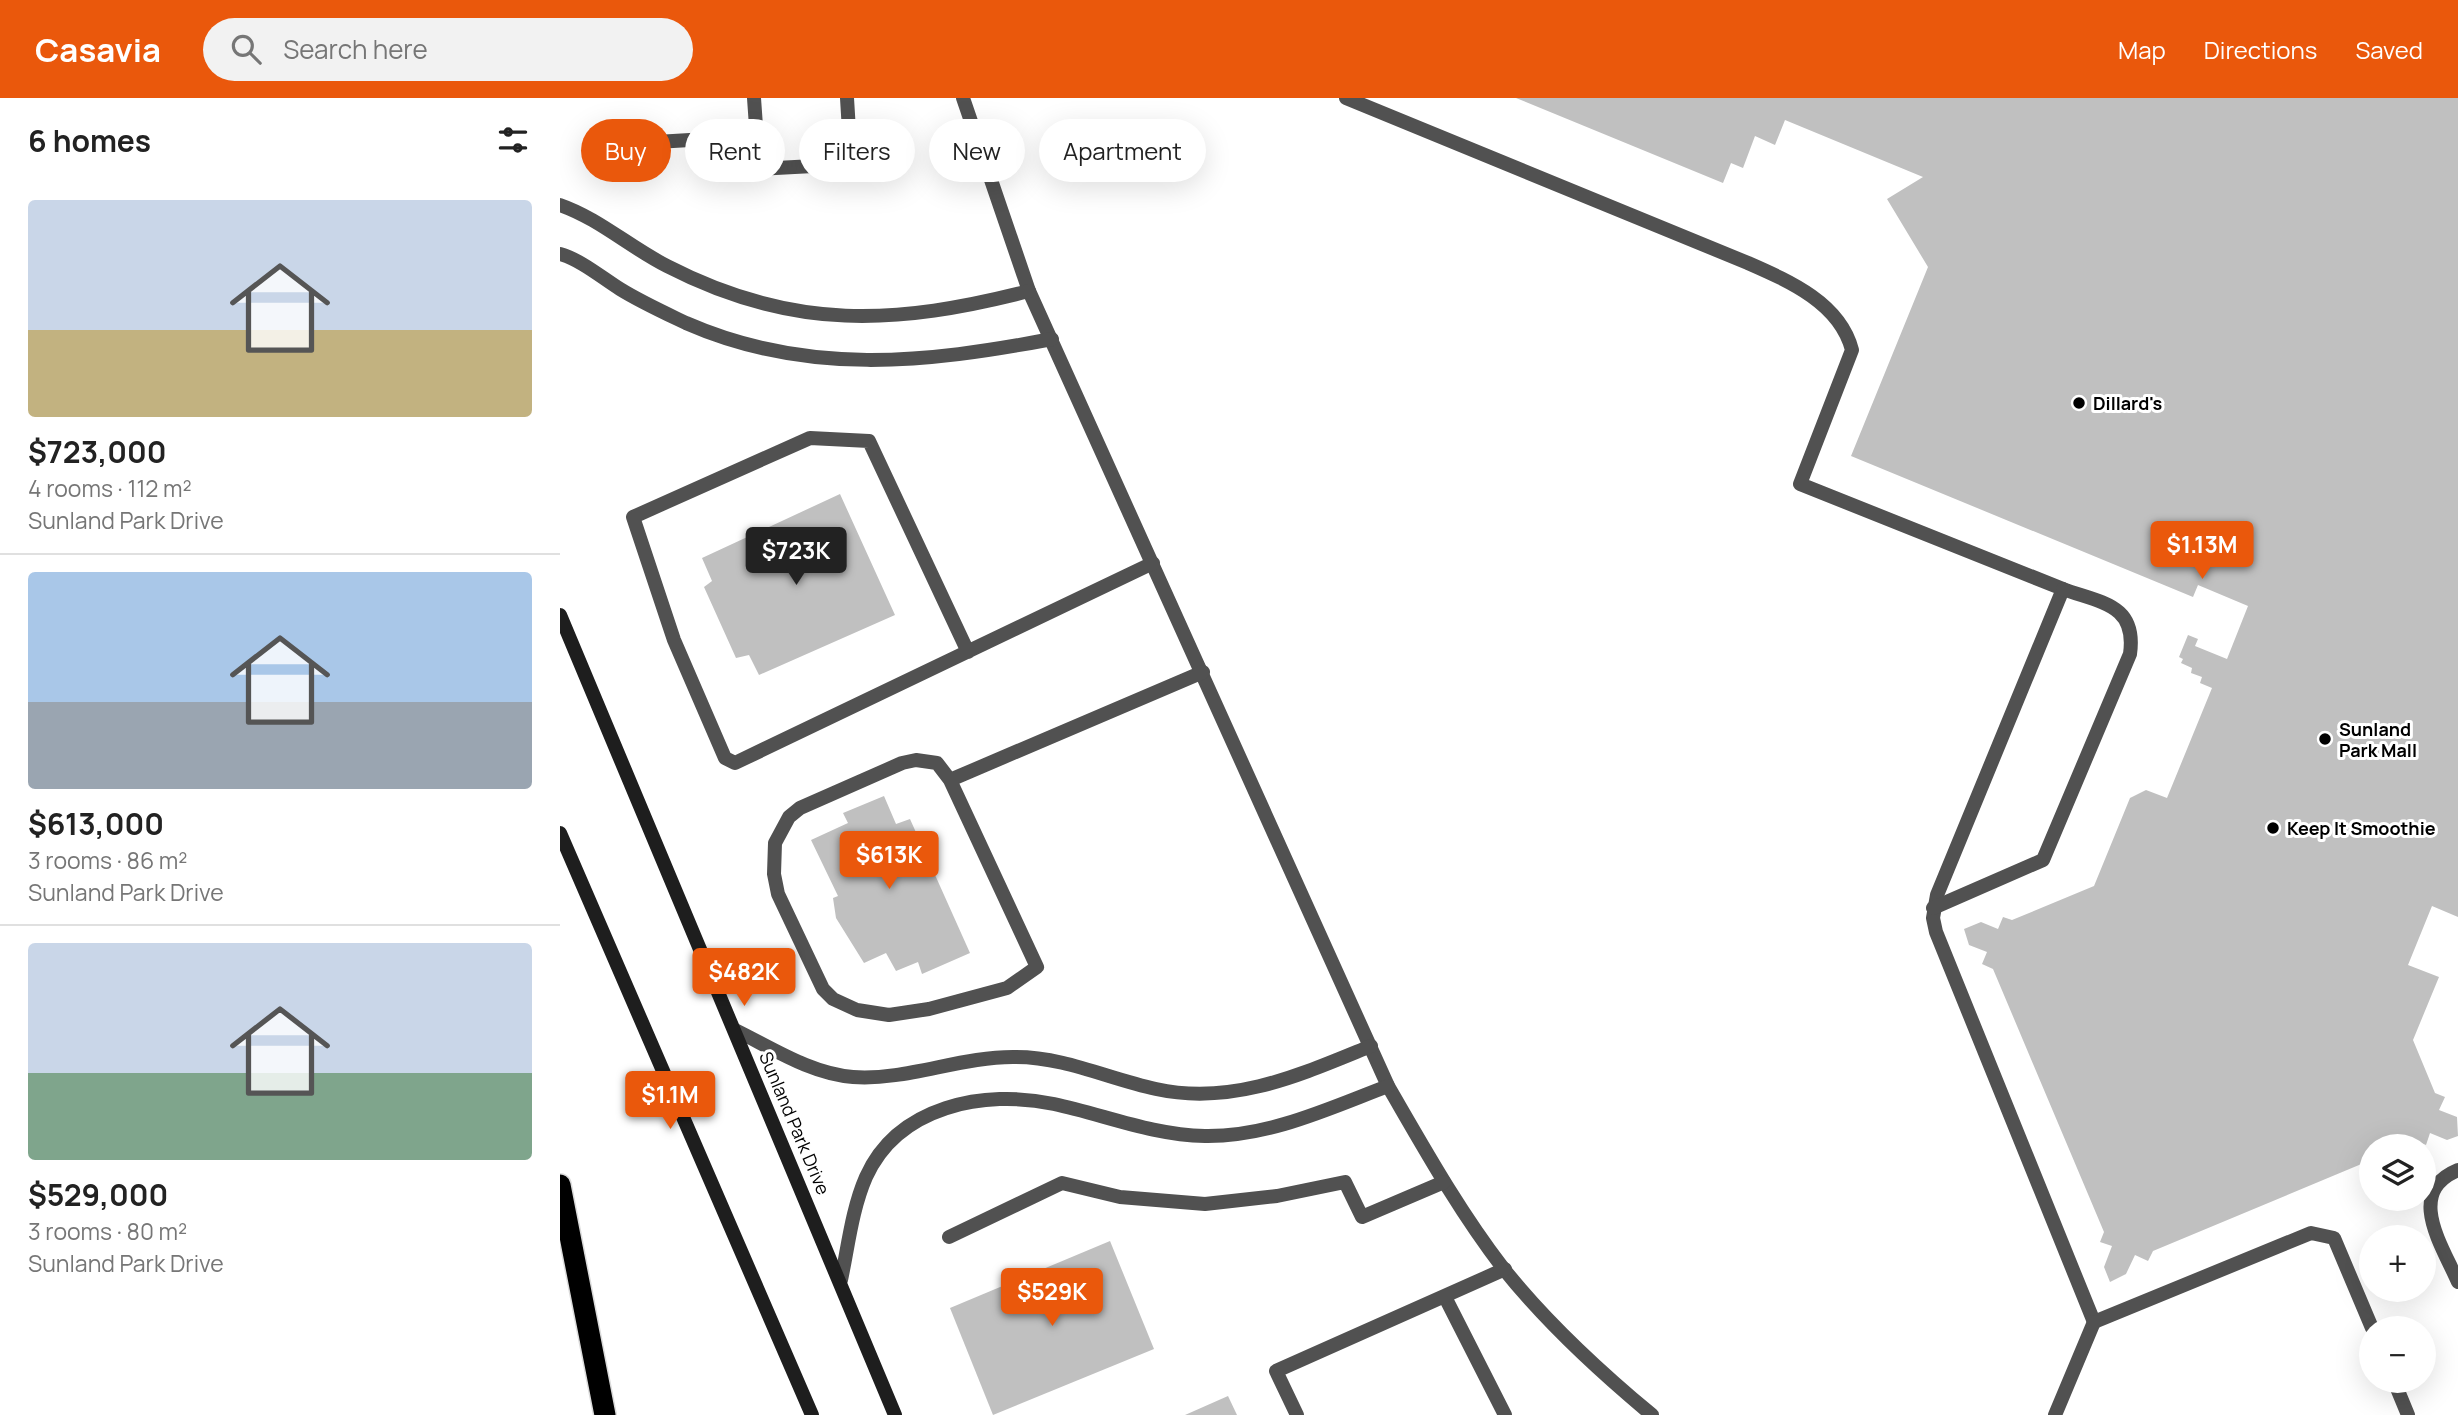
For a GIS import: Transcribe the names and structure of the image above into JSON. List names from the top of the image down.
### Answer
{
  "streets": {
    "main road": ["Sunland Park Drive"]
  },
  "places": ["Dillard's", "Sunland Park Mall", "Keep It Smoothie"],
  "page": {
    "header": "Casavia",
    "search": "Search here",
    "nav": ["Map", "Directions", "Saved"],
    "heading": "6 homes",
    "chip": [
      "Buy",
      "Rent",
      "Filters",
      "New",
      "Apartment"
    ],
    "list": [
      {
        "name": "$723,000",
        "note": "4 rooms · 112 m² · Sunland Park Drive"
      },
      {
        "name": "$613,000",
        "note": "3 rooms · 86 m² · Sunland Park Drive"
      },
      {
        "name": "$529,000",
        "note": "3 rooms · 80 m² · Sunland Park Drive"
      }
    ],
    "price": [
      "$1.13M",
      "$723K",
      "$613K",
      "$482K",
      "$1.1M",
      "$529K"
    ],
    "map_buttons": ["+", "−"]
  }
}
